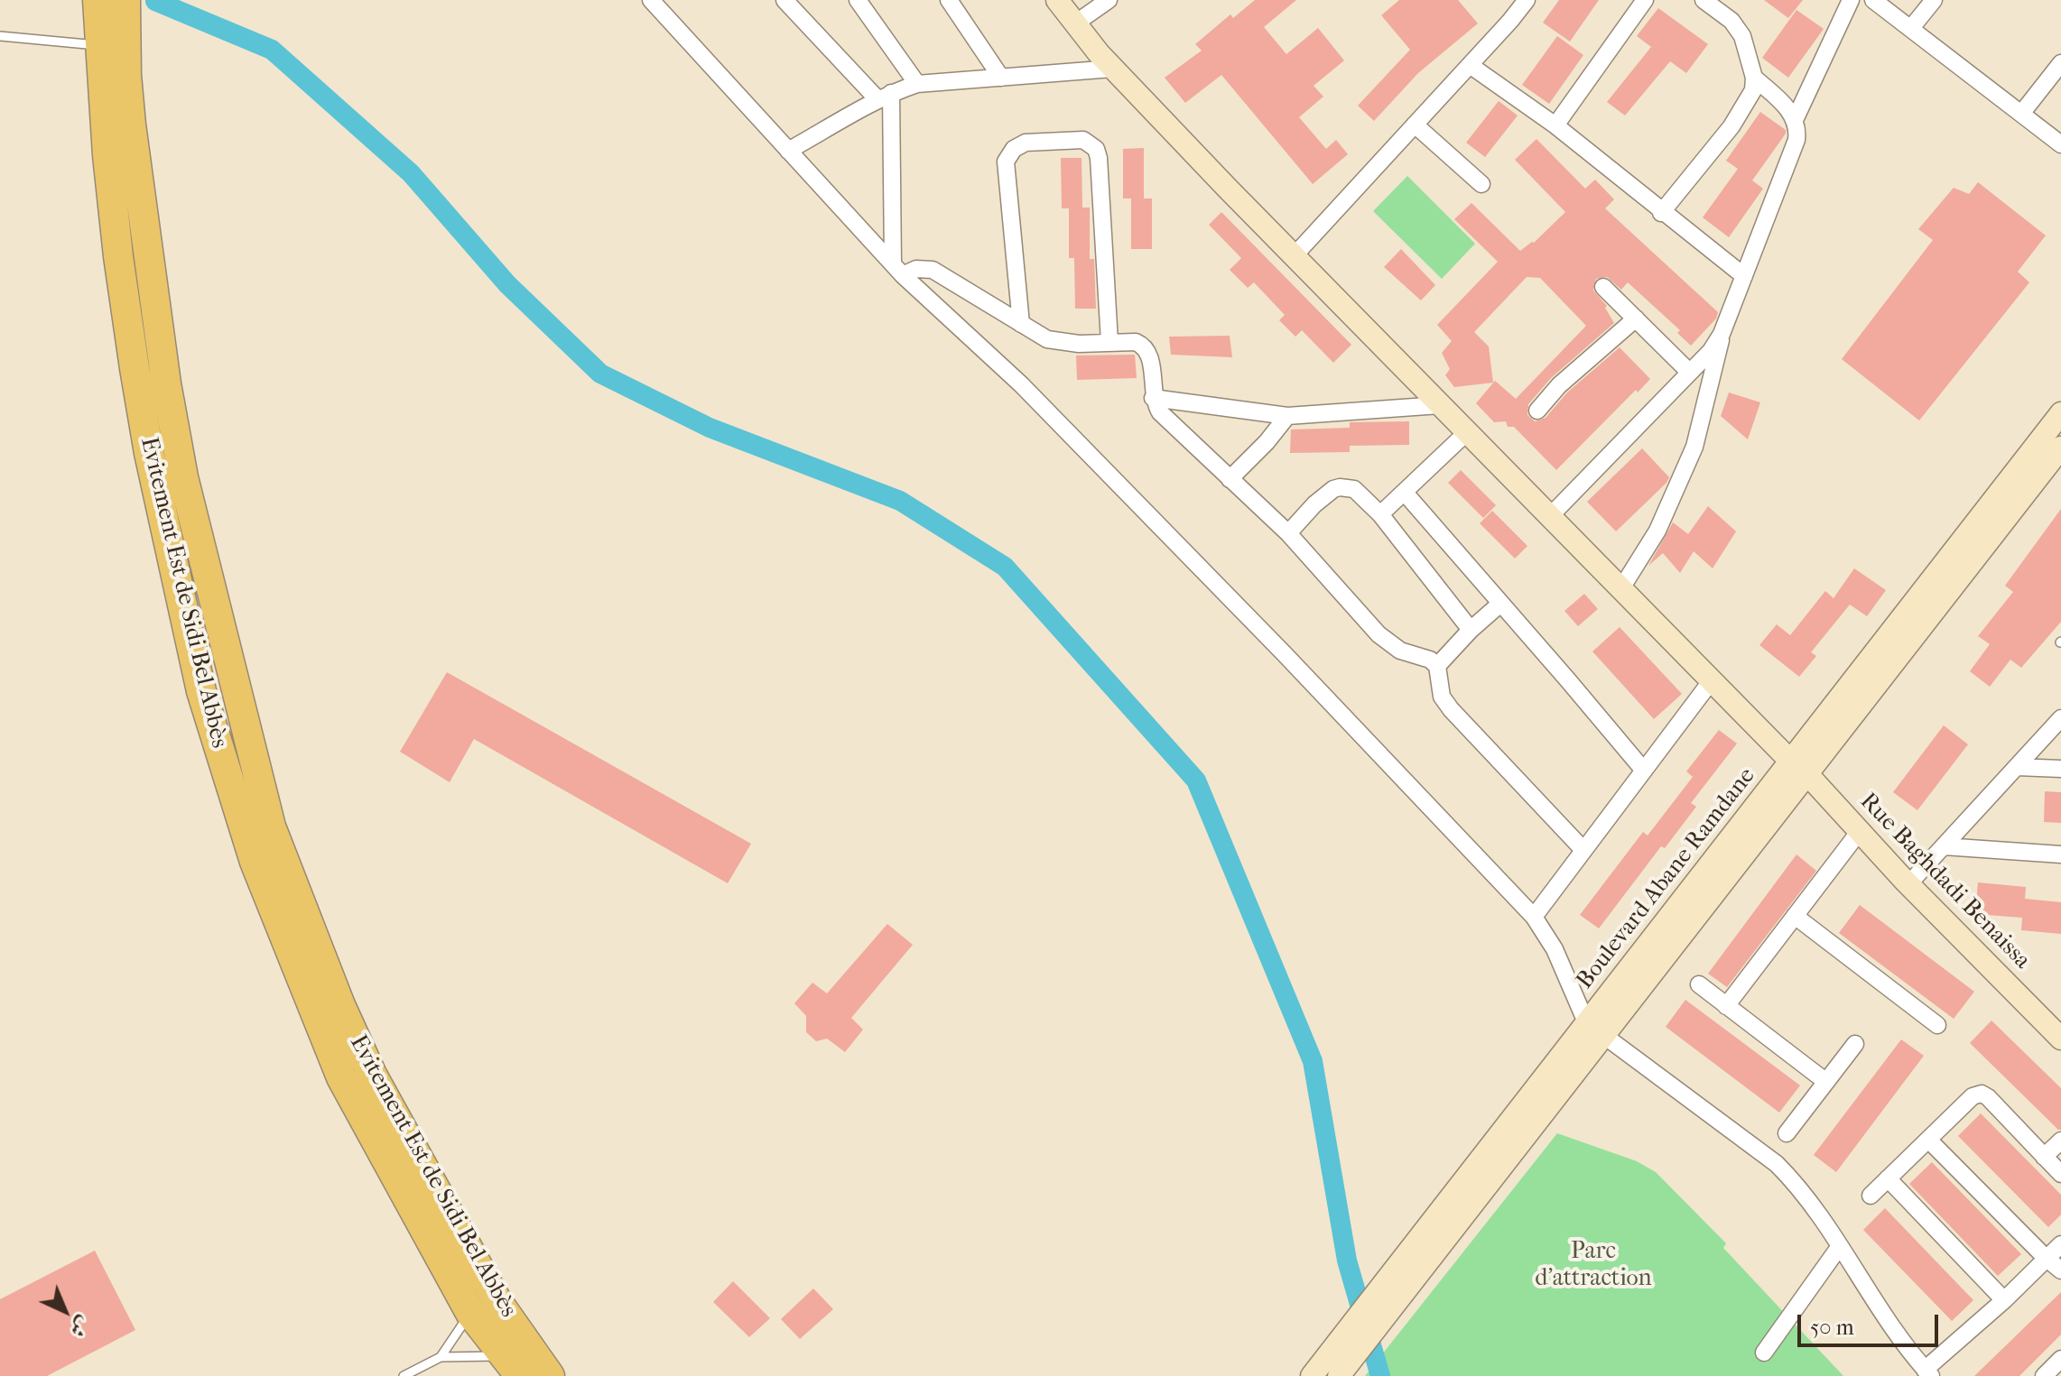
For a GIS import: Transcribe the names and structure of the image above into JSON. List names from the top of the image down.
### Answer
{
  "streets": {
    "highway": ["Evitement Est de Sidi Bel Abbès"],
    "main road": ["Boulevard Abane Ramdane", "Rue Baghdadi Benaissa"]
  },
  "crossings": [
    ["Boulevard Abane Ramdane", "Rue Baghdadi Benaissa"]
  ],
  "parks": ["Parc d'attraction"],
  "scale_bar": "50 m",
  "north": "bottom right"
}
